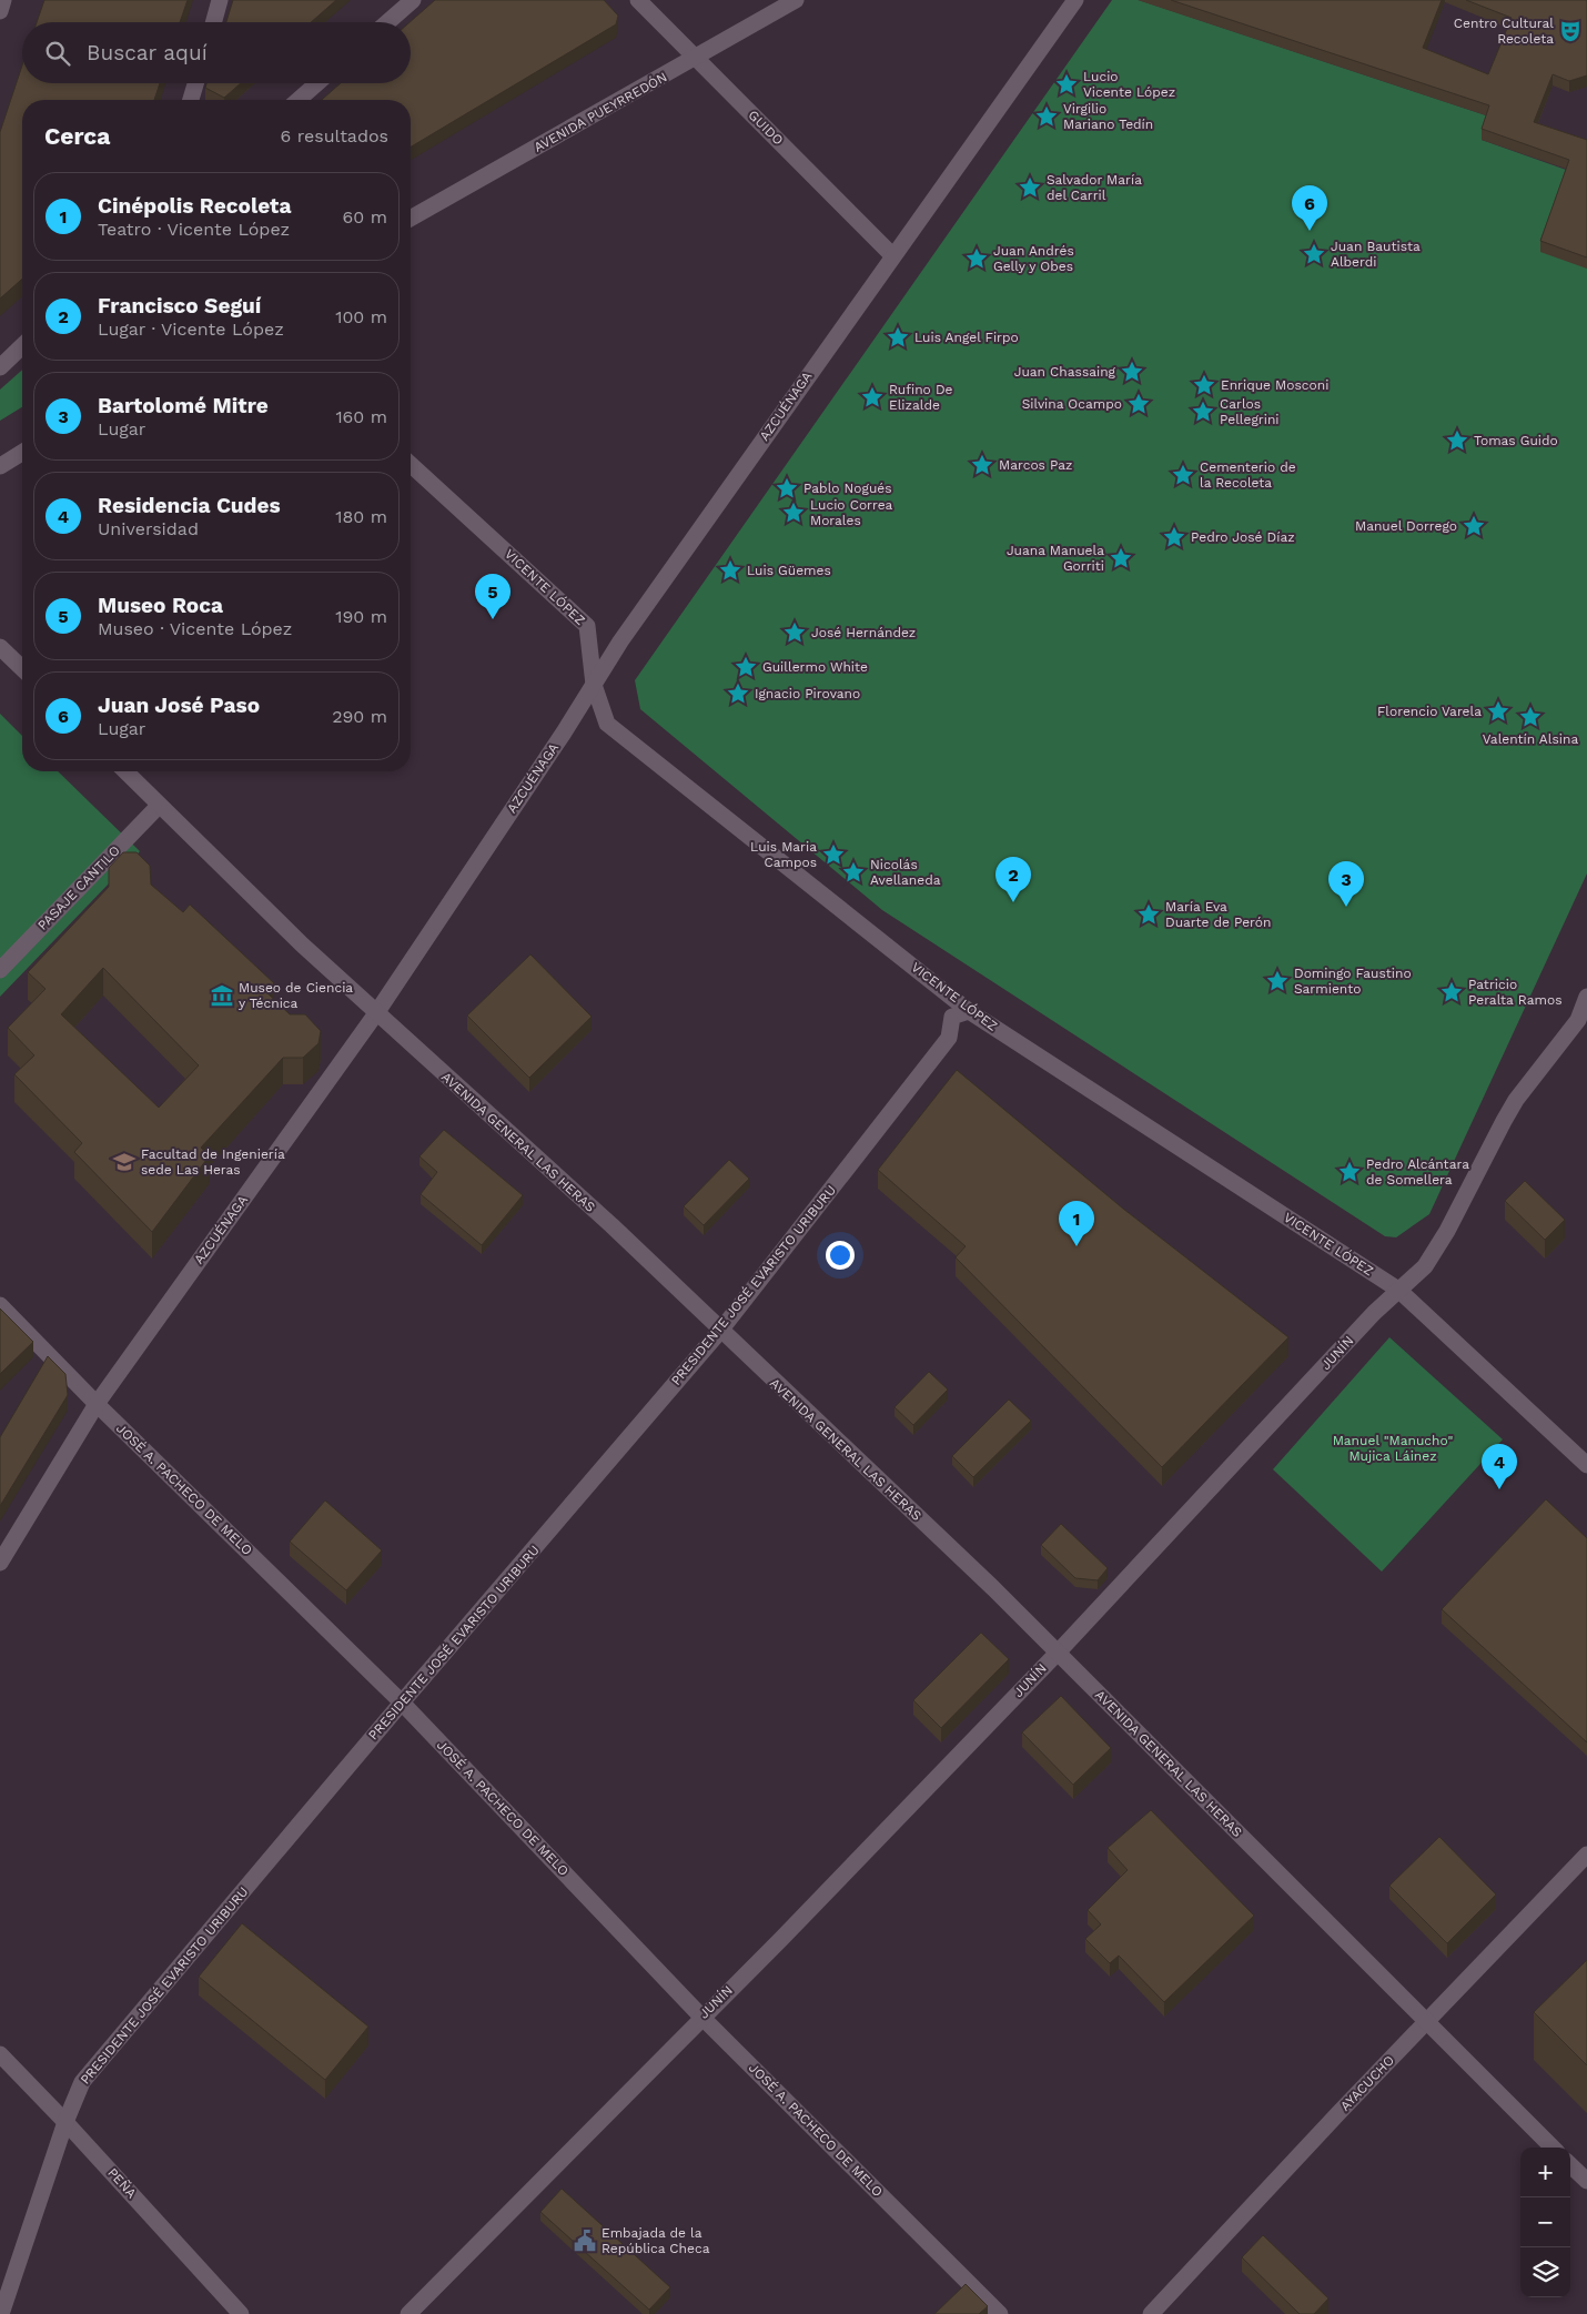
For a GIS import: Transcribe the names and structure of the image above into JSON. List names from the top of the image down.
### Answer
{
  "streets": {
    "street": [
      "AVENIDA PUEYRREDÓN",
      "GUIDO",
      "AZCUÉNAGA",
      "VICENTE LÓPEZ",
      "PASAJE CANTILO",
      "AVENIDA GENERAL LAS HERAS",
      "PRESIDENTE JOSÉ EVARISTO URIBURU",
      "JUNÍN",
      "JOSÉ A. PACHECO DE MELO",
      "AYACUCHO",
      "PEÑA"
    ]
  },
  "crossings": [
    ["AVENIDA PUEYRREDÓN", "GUIDO"],
    ["GUIDO", "AZCUÉNAGA"],
    ["AZCUÉNAGA", "VICENTE LÓPEZ"],
    ["AZCUÉNAGA", "AVENIDA GENERAL LAS HERAS"],
    ["AZCUÉNAGA", "JOSÉ A. PACHECO DE MELO"],
    ["VICENTE LÓPEZ", "PRESIDENTE JOSÉ EVARISTO URIBURU"],
    ["VICENTE LÓPEZ", "JUNÍN"],
    ["PASAJE CANTILO", "AVENIDA GENERAL LAS HERAS"],
    ["AVENIDA GENERAL LAS HERAS", "PRESIDENTE JOSÉ EVARISTO URIBURU"],
    ["AVENIDA GENERAL LAS HERAS", "JUNÍN"],
    ["AVENIDA GENERAL LAS HERAS", "AYACUCHO"],
    ["PRESIDENTE JOSÉ EVARISTO URIBURU", "JOSÉ A. PACHECO DE MELO"],
    ["PRESIDENTE JOSÉ EVARISTO URIBURU", "PEÑA"],
    ["JUNÍN", "JOSÉ A. PACHECO DE MELO"]
  ],
  "parks": ["Manuel \"Manucho\" Mujica Láinez"],
  "places": {
    "theatre": ["Centro Cultural Recoleta"],
    "place": [
      "Lucio Vicente López",
      "Virgilio Mariano Tedín",
      "Salvador María del Carril",
      "Juan Bautista Alberdi",
      "Juan Andrés Gelly y Obes",
      "Luis Angel Firpo",
      "Juan Chassaing",
      "Enrique Mosconi",
      "Rufino De Elizalde",
      "Silvina Ocampo",
      "Carlos Pellegrini",
      "Tomas Guido",
      "Marcos Paz",
      "Cementerio de la Recoleta",
      "Pablo Nogués",
      "Lucio Correa Morales",
      "Manuel Dorrego",
      "Pedro José Díaz",
      "Juana Manuela Gorriti",
      "Luis Güemes",
      "José Hernández",
      "Guillermo White",
      "Ignacio Pirovano",
      "Florencio Varela",
      "Valentín Alsina",
      "Luis Maria Campos",
      "Nicolás Avellaneda",
      "María Eva Duarte de Perón",
      "Domingo Faustino Sarmiento",
      "Patricio Peralta Ramos",
      "Pedro Alcántara de Somellera"
    ],
    "museum": ["Museo de Ciencia y Técnica"],
    "school or university": ["Facultad de Ingeniería sede Las Heras"],
    "public building": ["Embajada de la República Checa"]
  },
  "page": {
    "search": "Buscar aquí",
    "heading": ["Cerca", "6 resultados"],
    "list": [
      {
        "mark": "1",
        "name": "Cinépolis Recoleta",
        "note": "Teatro · Vicente López",
        "value": "60 m"
      },
      {
        "mark": "2",
        "name": "Francisco Seguí",
        "note": "Lugar · Vicente López",
        "value": "100 m"
      },
      {
        "mark": "3",
        "name": "Bartolomé Mitre",
        "note": "Lugar",
        "value": "160 m"
      },
      {
        "mark": "4",
        "name": "Residencia Cudes",
        "note": "Universidad",
        "value": "180 m"
      },
      {
        "mark": "5",
        "name": "Museo Roca",
        "note": "Museo · Vicente López",
        "value": "190 m"
      },
      {
        "mark": "6",
        "name": "Juan José Paso",
        "note": "Lugar",
        "value": "290 m"
      }
    ],
    "pins": [
      "6",
      "5",
      "2",
      "3",
      "1",
      "4"
    ],
    "map_buttons": ["+", "−"]
  }
}
